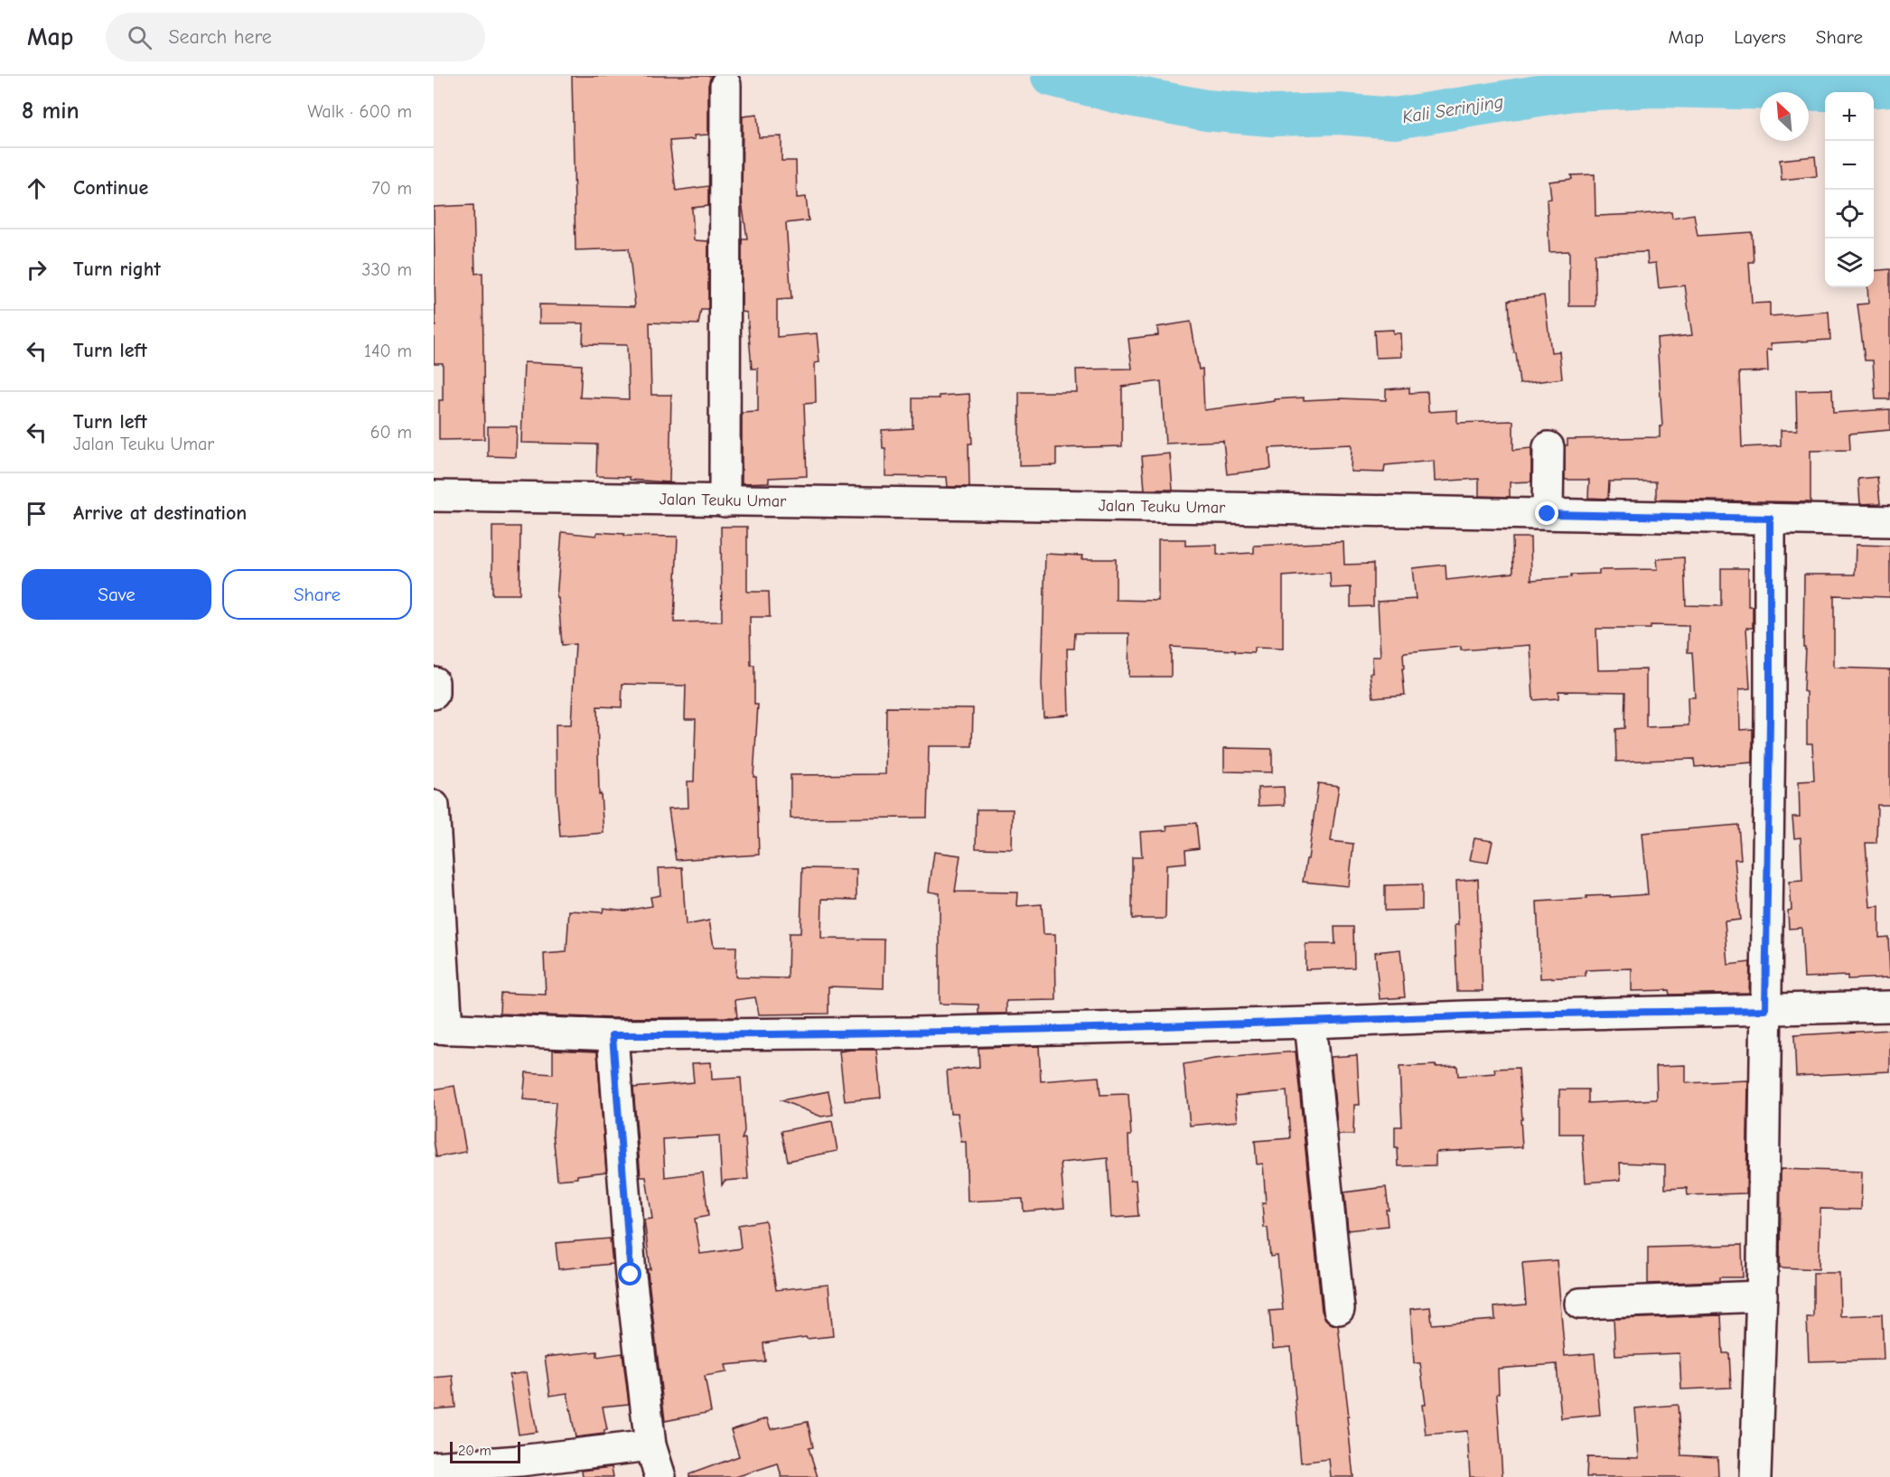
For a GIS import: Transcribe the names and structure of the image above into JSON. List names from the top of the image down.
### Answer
{
  "streets": {
    "street": ["Jalan Teuku Umar"]
  },
  "water": ["Kali Serinjing"],
  "scale_bar": "20 m",
  "north": "top left",
  "page": {
    "header": "Map",
    "search": "Search here",
    "nav": ["Map", "Layers", "Share"],
    "heading": ["8 min", "Walk · 600 m"],
    "map_buttons": ["+", "−"],
    "list": [
      ["Continue", "70 m"],
      ["Turn right", "330 m"],
      ["Turn left", "140 m"],
      ["Turn left", "Jalan Teuku Umar", "60 m"],
      "Arrive at destination"
    ],
    "buttons": ["Save", "Share"],
    "scale": "20 m"
  }
}
